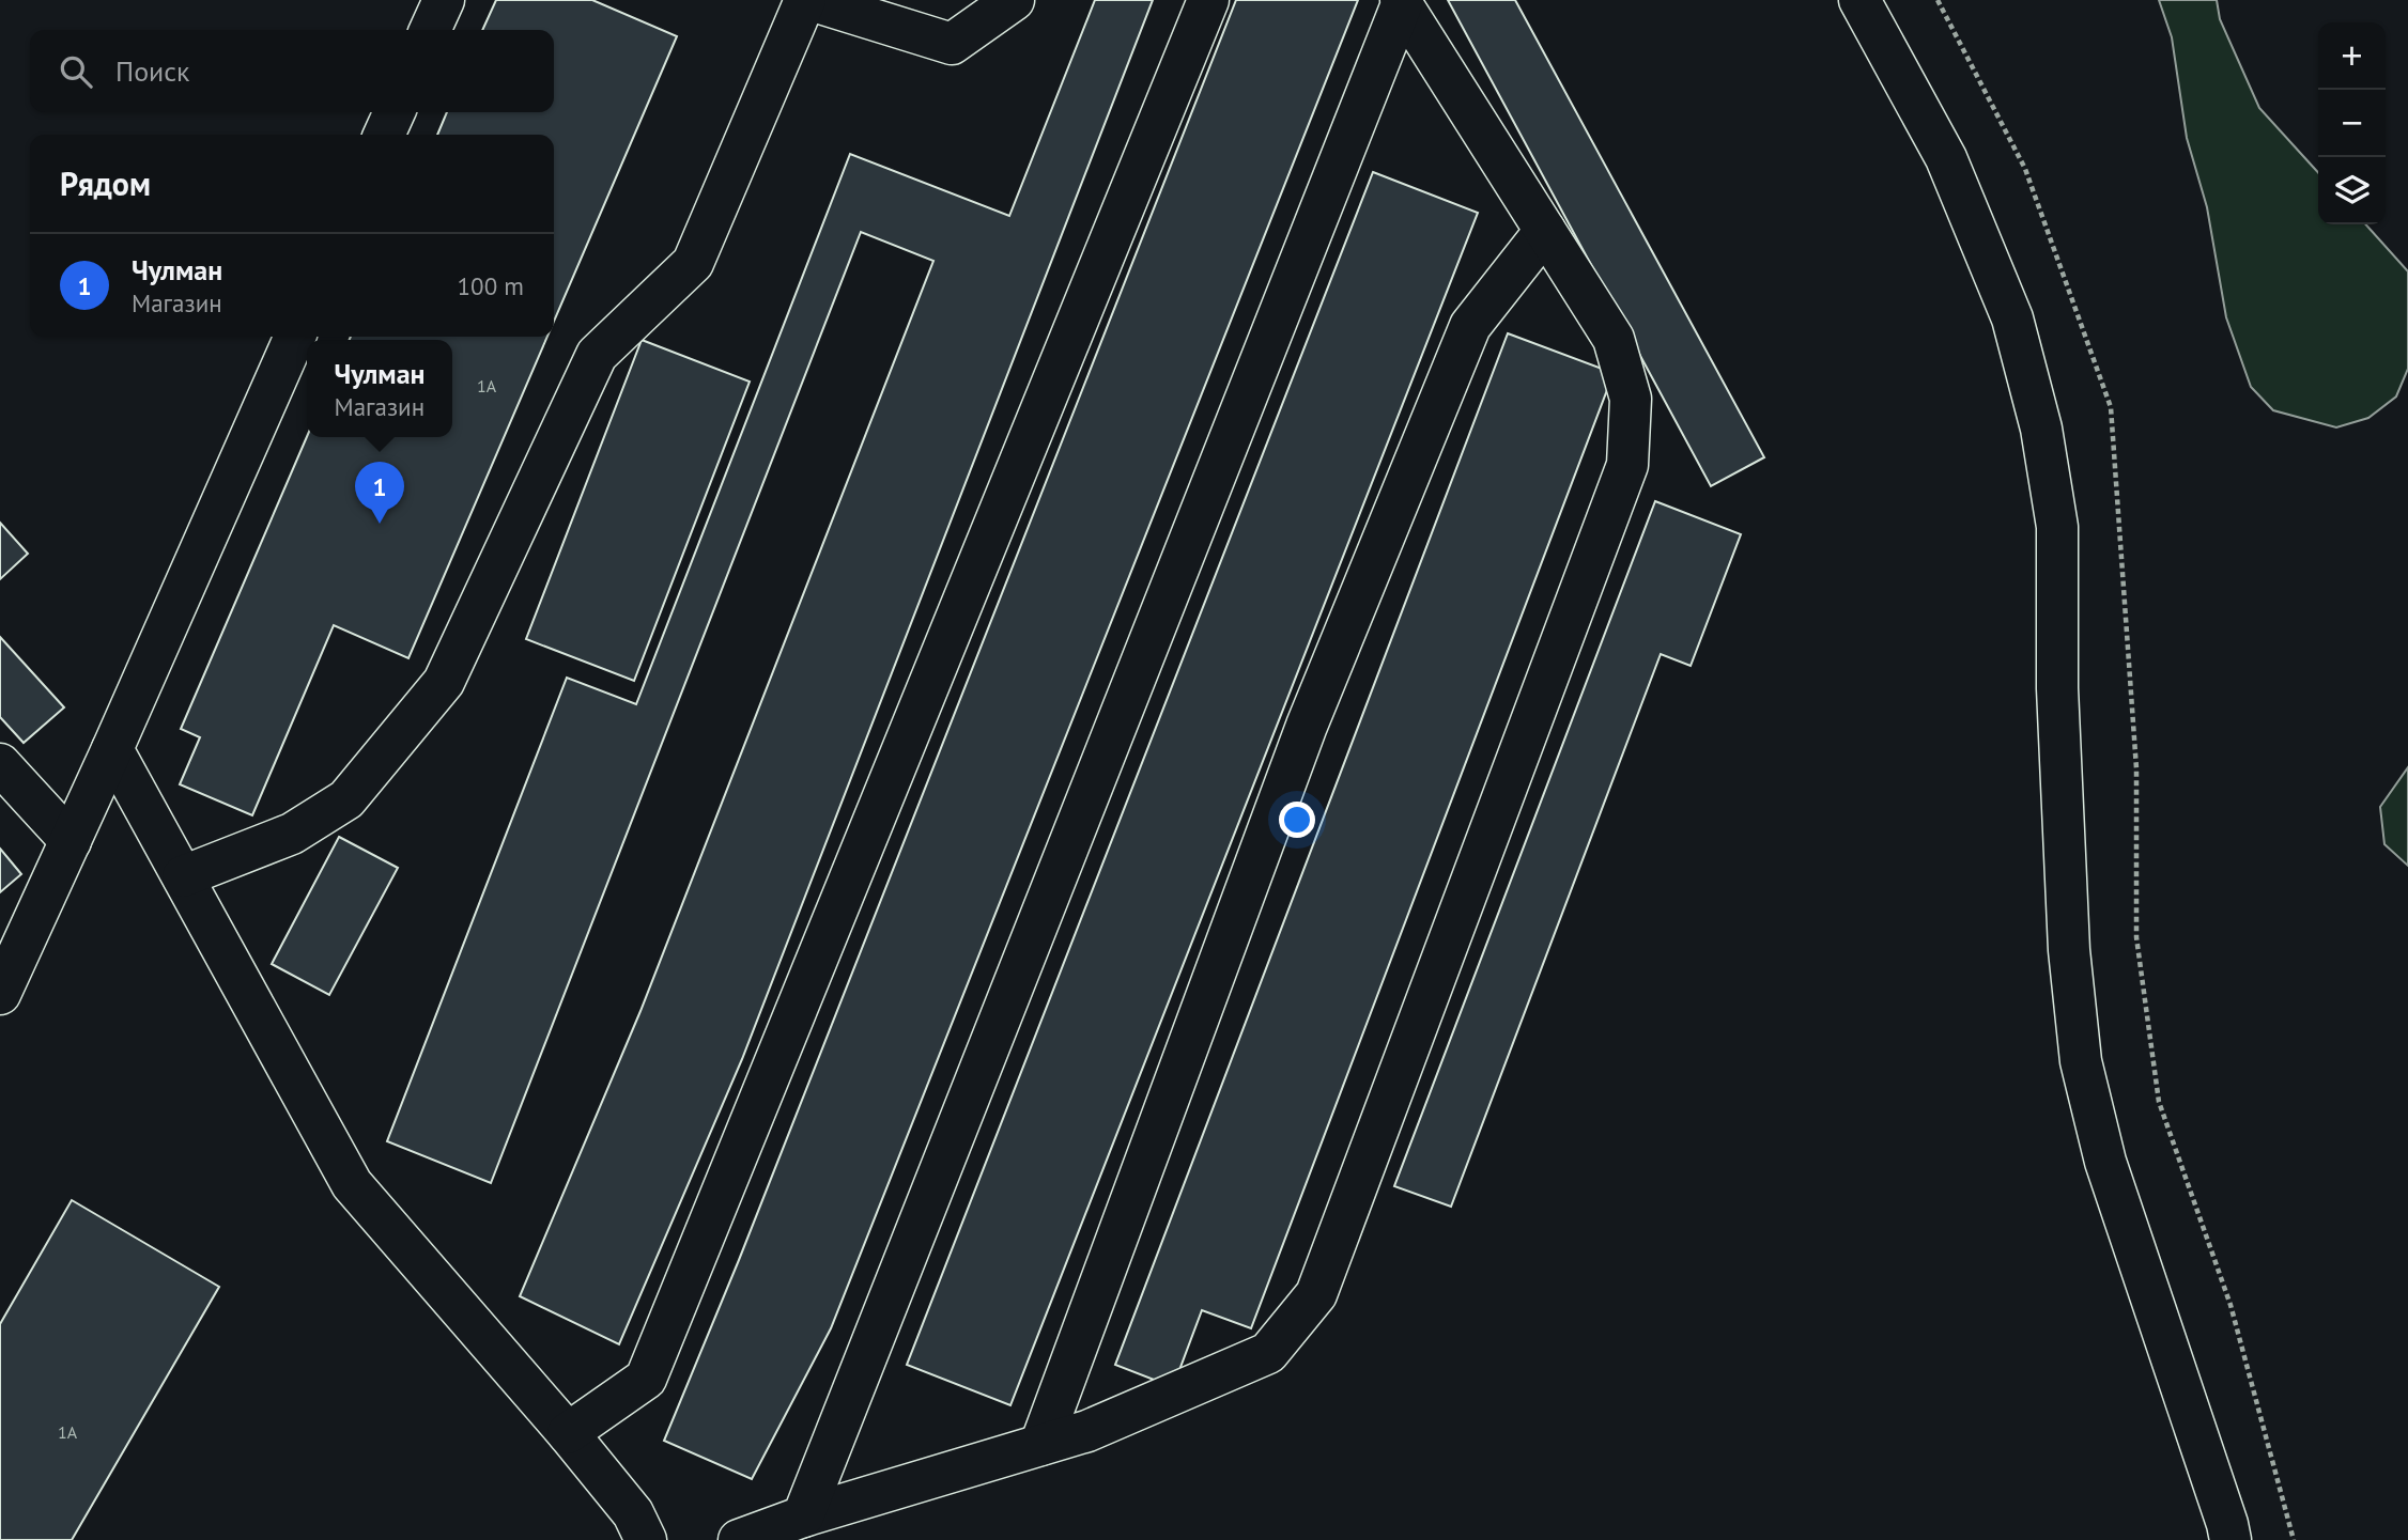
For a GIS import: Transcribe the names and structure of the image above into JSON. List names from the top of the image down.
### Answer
{
  "house_numbers": ["1А", "1А"],
  "page": {
    "map_buttons": ["+", "−"],
    "search": "Поиск",
    "heading": "Рядом",
    "list": [
      {
        "mark": "1",
        "name": "Чулман",
        "note": "Магазин",
        "value": "100 m"
      }
    ],
    "popup": ["Чулман", "Магазин"],
    "pins": "1"
  }
}
